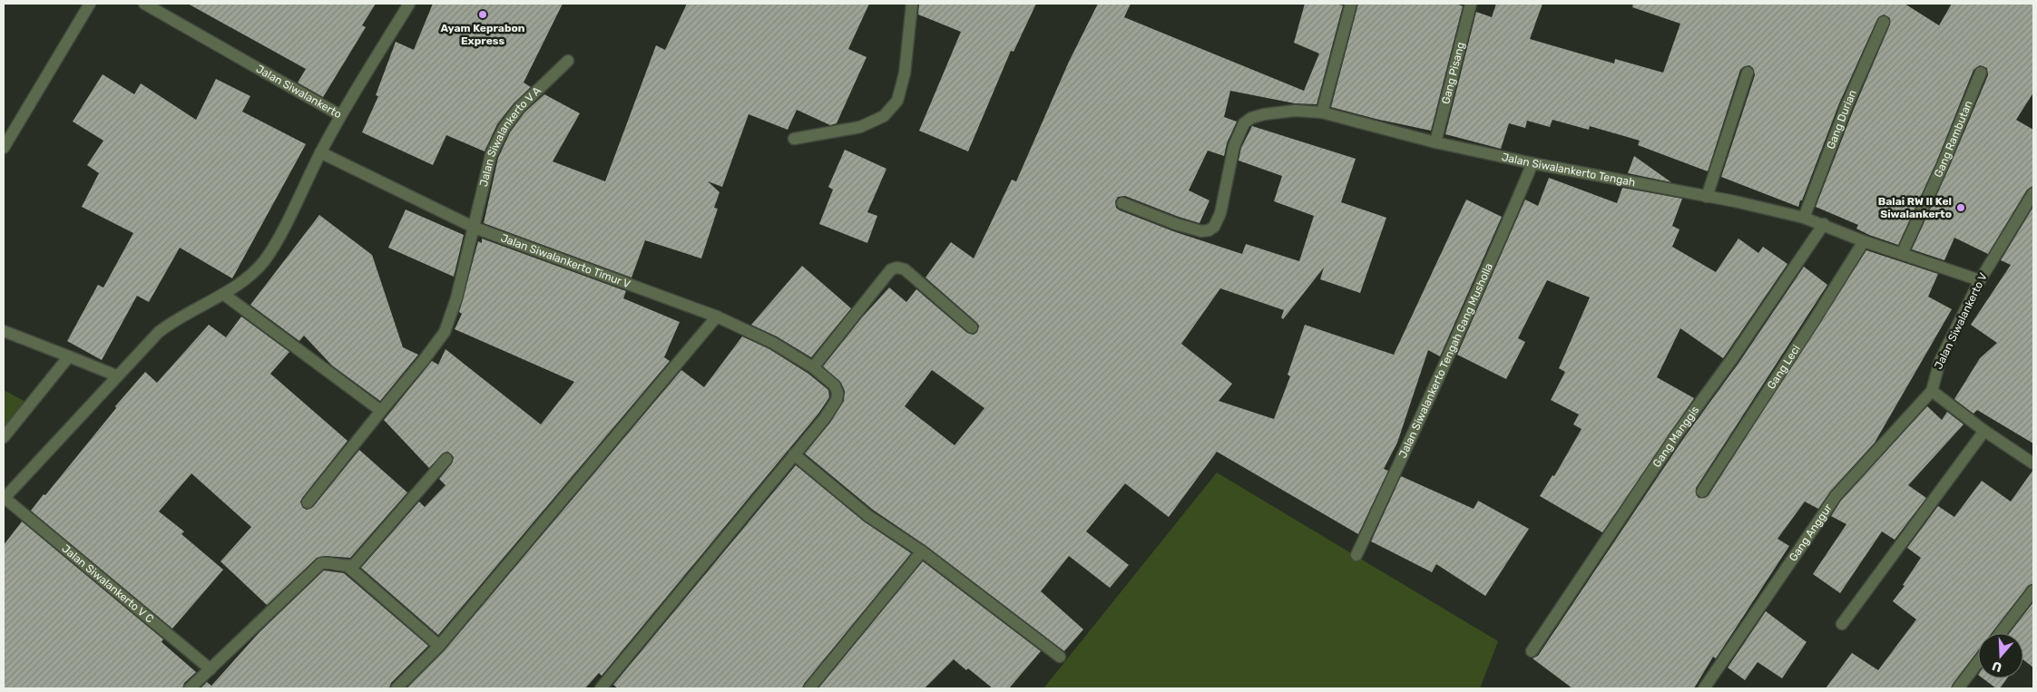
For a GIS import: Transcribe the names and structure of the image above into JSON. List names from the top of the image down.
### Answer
{
  "streets": {
    "street": [
      "Gang Pisang",
      "Jalan Siwalankerto",
      "Gang Durian",
      "Jalan Siwalankerto V A",
      "Gang Rambutan",
      "Jalan Siwalankerto Tengah",
      "Jalan Siwalankerto Timur V",
      "Jalan Siwalankerto V",
      "Jalan Siwalankerto Tengah Gang Musholla",
      "Gang Leci",
      "Gang Manggis",
      "Gang Anggur",
      "Jalan Siwalankerto V C"
    ]
  },
  "crossings": [
    ["Gang Pisang", "Jalan Siwalankerto Tengah"],
    ["Gang Durian", "Jalan Siwalankerto Tengah"],
    ["Jalan Siwalankerto V A", "Jalan Siwalankerto Timur V"],
    ["Gang Rambutan", "Jalan Siwalankerto Tengah"],
    ["Jalan Siwalankerto Tengah", "Jalan Siwalankerto V"],
    ["Jalan Siwalankerto Tengah", "Jalan Siwalankerto Tengah Gang Musholla"],
    ["Jalan Siwalankerto Tengah", "Gang Leci"],
    ["Jalan Siwalankerto Tengah", "Gang Manggis"],
    ["Jalan Siwalankerto V", "Gang Anggur"]
  ],
  "places": ["Ayam Keprabon Express", "Balai RW II Kel Siwalankerto"],
  "north": "bottom"
}
